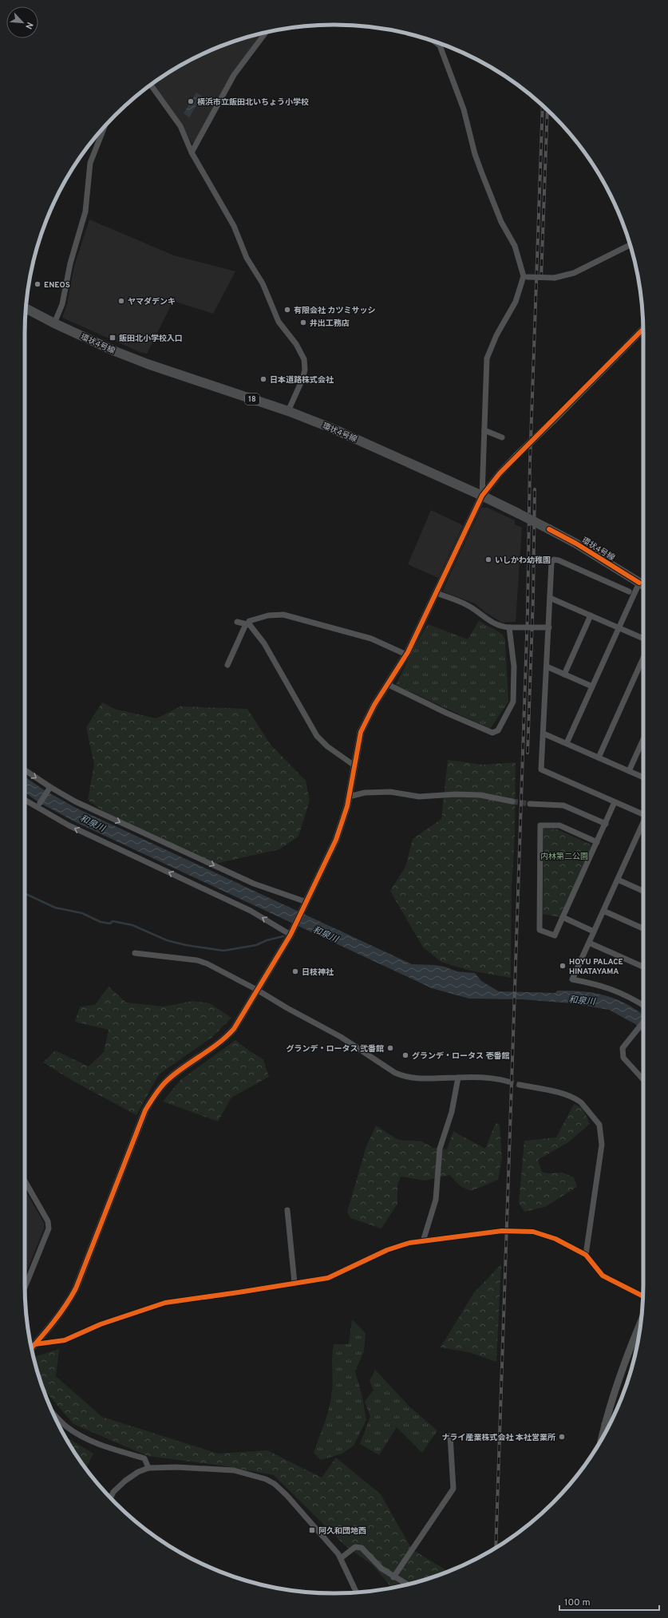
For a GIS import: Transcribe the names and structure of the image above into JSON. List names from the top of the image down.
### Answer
{
  "streets": {
    "main road": ["環状4号線", "18"]
  },
  "water": ["和泉川"],
  "parks": ["内林第二公園"],
  "places": {
    "other": [
      "横浜市立飯田北いちょう小学校",
      "ENEOS",
      "ヤマダデンキ",
      "有限会社 カツミサッシ",
      "井出工務店",
      "日本道路株式会社",
      "いしかわ幼稚園",
      "HOYU PALACE HINATAYAMA",
      "日枝神社",
      "グランデ・ロータス 弐番館",
      "グランデ・ロータス 壱番館",
      "ナライ産業株式会社 本社営業所"
    ],
    "transit": ["飯田北小学校入口", "阿久和団地西"]
  },
  "scale_bar": "100 m",
  "north": "bottom right"
}
